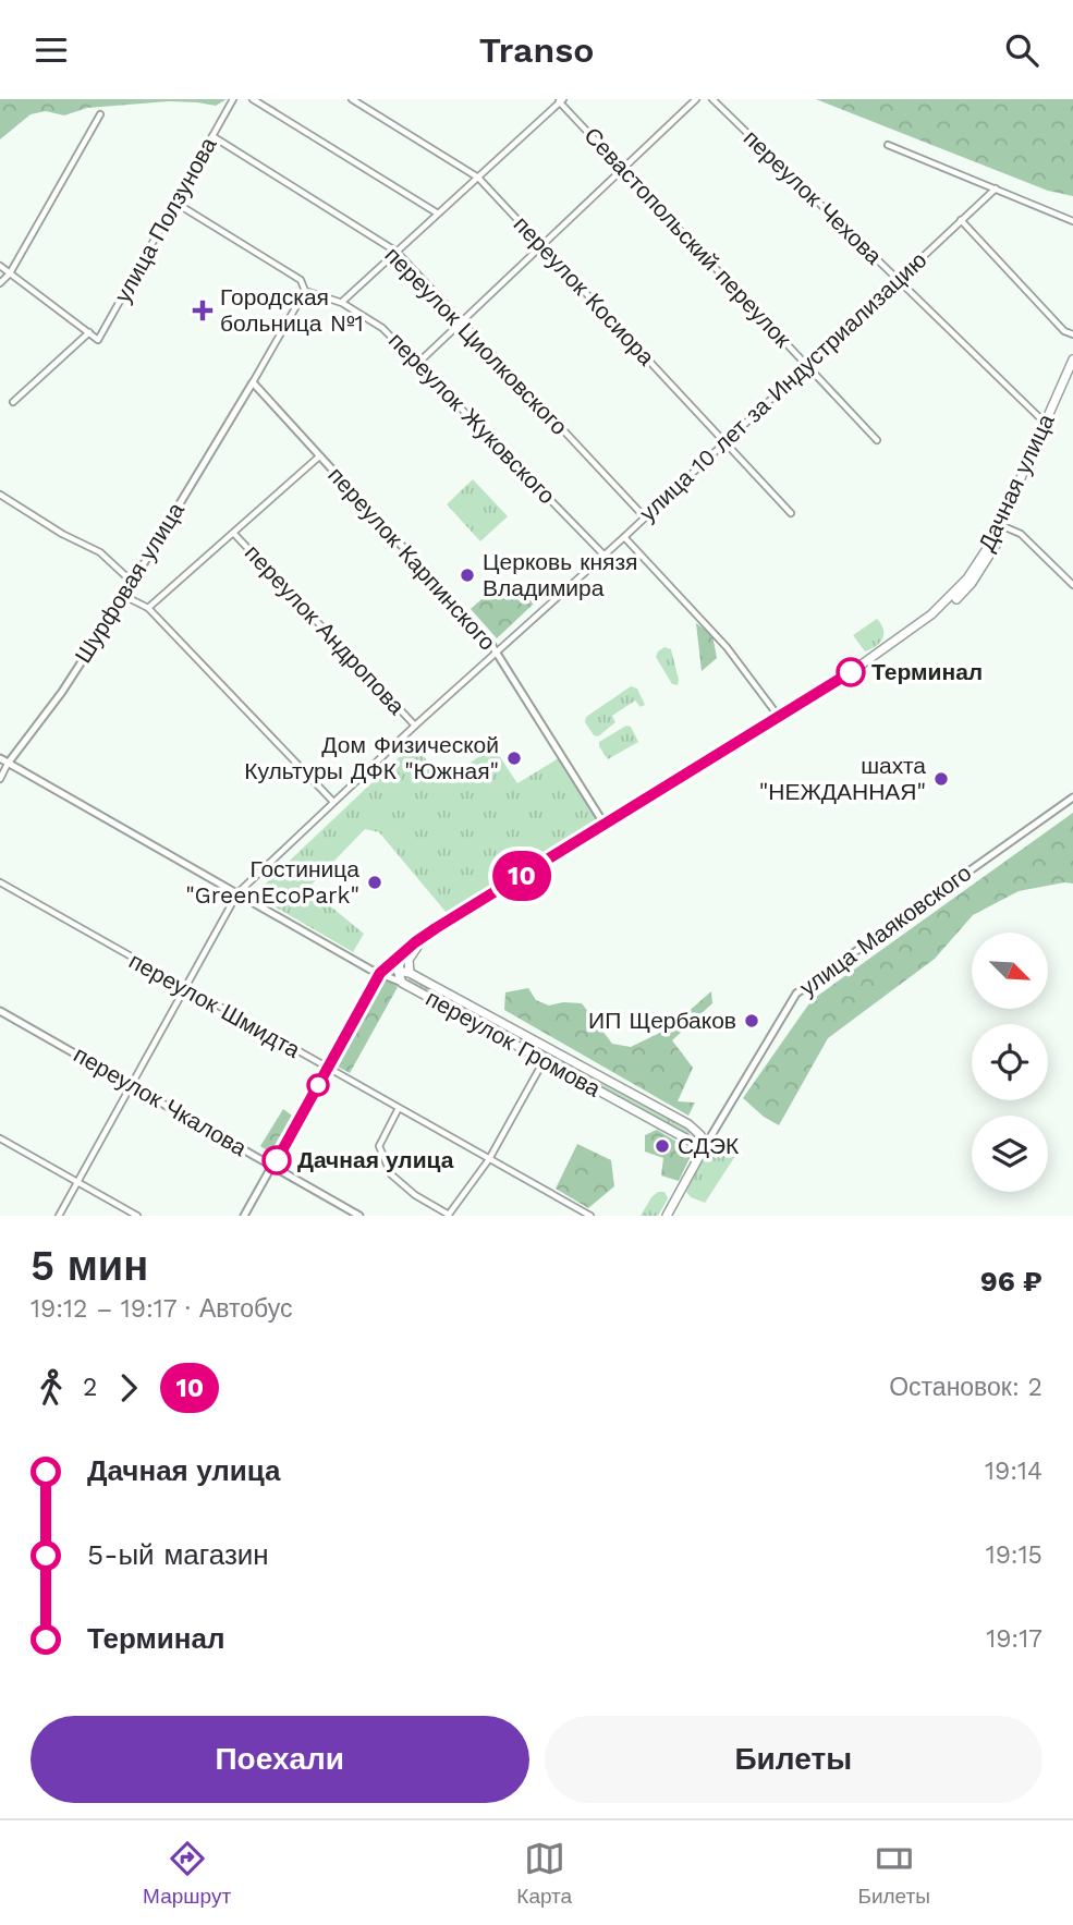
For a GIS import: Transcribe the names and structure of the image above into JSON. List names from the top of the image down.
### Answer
{
  "streets": {
    "main road": ["Дачная улица", "улица Маяковского", "переулок Громова"],
    "street": [
      "переулок Чехова",
      "улица Ползунова",
      "Севастопольский переулок",
      "переулок Косиора",
      "переулок Циолковского",
      "улица 10 лет за Индустриализацию",
      "переулок Жуковского",
      "переулок Карпинского",
      "Шурфовая улица",
      "переулок Андропова",
      "переулок Шмидта",
      "переулок Чкалова"
    ]
  },
  "crossings": [
    ["переулок Чехова", "улица 10 лет за Индустриализацию"],
    ["переулок Чехова", "Дачная улица"],
    ["улица Ползунова", "переулок Циолковского"],
    ["улица Ползунова", "переулок Жуковского"],
    ["Севастопольский переулок", "улица 10 лет за Индустриализацию"],
    ["переулок Косиора", "улица 10 лет за Индустриализацию"],
    ["переулок Циолковского", "улица 10 лет за Индустриализацию"],
    ["улица 10 лет за Индустриализацию", "переулок Жуковского"],
    ["улица 10 лет за Индустриализацию", "переулок Карпинского"],
    ["улица 10 лет за Индустриализацию", "переулок Андропова"],
    ["улица 10 лет за Индустриализацию", "переулок Шмидта"],
    ["улица 10 лет за Индустриализацию", "переулок Громова"],
    ["улица 10 лет за Индустриализацию", "переулок Чкалова"],
    ["Дачная улица", "переулок Карпинского"],
    ["Дачная улица", "переулок Шмидта"],
    ["Дачная улица", "переулок Громова"],
    ["Дачная улица", "переулок Чкалова"],
    ["переулок Карпинского", "Шурфовая улица"],
    ["Шурфовая улица", "переулок Андропова"],
    ["Шурфовая улица", "переулок Громова"],
    ["улица Маяковского", "переулок Громова"]
  ],
  "places": {
    "health": ["Городская больница №1"],
    "other": [
      "Церковь князя Владимира",
      "Терминал",
      "Дом Физической Культуры ДФК \"Южная\"",
      "шахта \"НЕЖДАННАЯ\"",
      "Гостиница \"GreenEcoPark\"",
      "ИП Щербаков",
      "СДЭК",
      "Дачная улица"
    ]
  },
  "lines": ["bus line 10"],
  "north": "bottom right",
  "page": {
    "header": "Transo",
    "on_map": "10",
    "heading": ["5 мин", "19:12 – 19:17 · Автобус", "96 ₽"],
    "legs": ["2", "10", "Остановок: 2"],
    "list": [
      {
        "name": "Дачная улица",
        "value": "19:14"
      },
      {
        "name": "5-ый магазин",
        "value": "19:15"
      },
      {
        "name": "Терминал",
        "value": "19:17"
      }
    ],
    "buttons": ["Поехали", "Билеты"],
    "tabs": ["Маршрут", "Карта", "Билеты"]
  }
}
